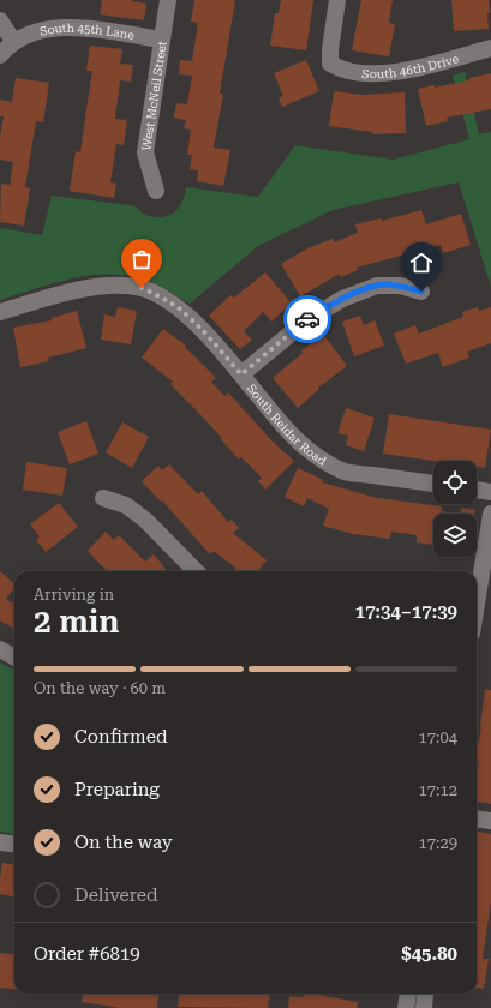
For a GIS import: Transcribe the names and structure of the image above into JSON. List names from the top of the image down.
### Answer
{
  "streets": {
    "street": [
      "South 45th Lane",
      "South 46th Drive",
      "West McNeil Street",
      "South Reidar Road"
    ]
  },
  "crossings": [
    ["South 45th Lane", "West McNeil Street"]
  ],
  "page": {
    "heading": ["2 min", "Arriving in", "17:34–17:39"],
    "panel": ["Order #6819", "$45.80"],
    "bar": "On the way · 60 m",
    "list": [
      ["Confirmed", "17:04"],
      ["Preparing", "17:12"],
      ["On the way", "17:29"],
      "Delivered"
    ]
  }
}
